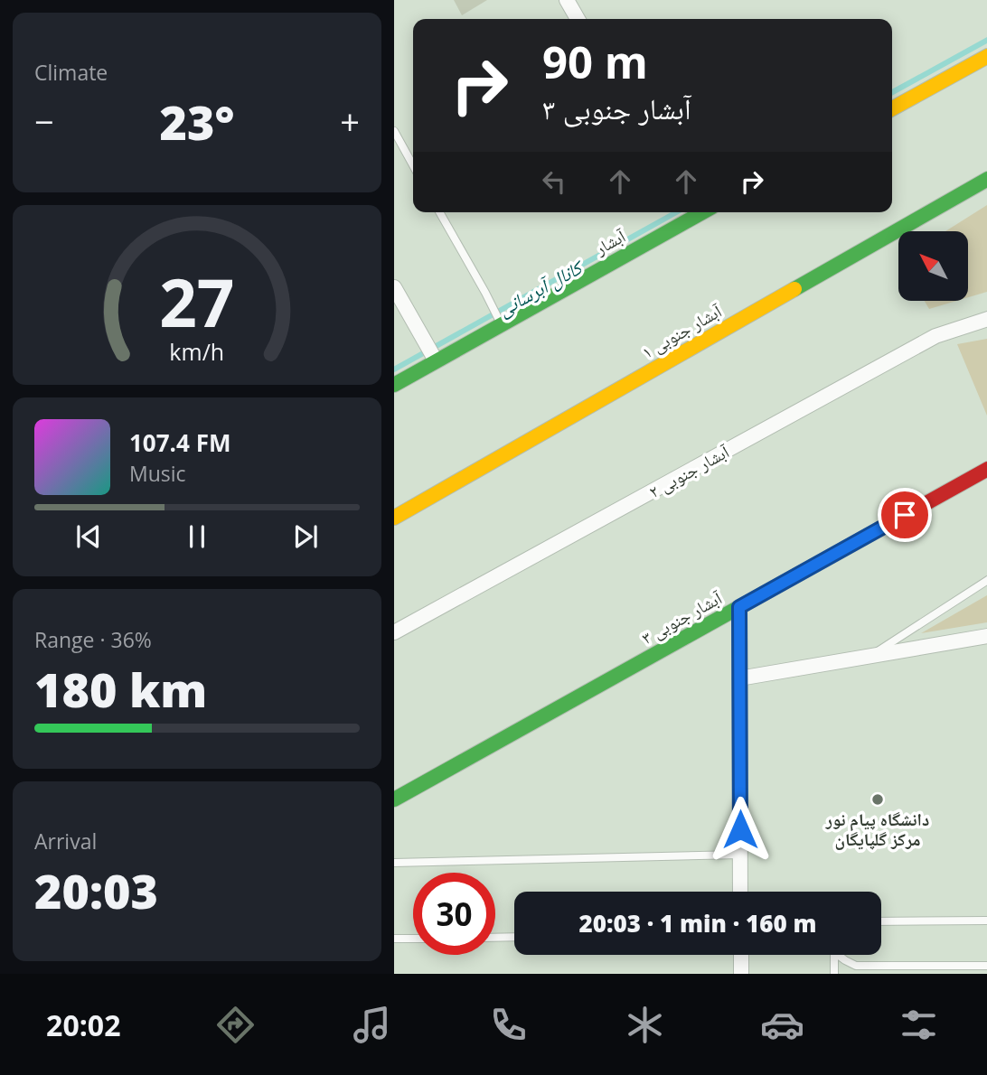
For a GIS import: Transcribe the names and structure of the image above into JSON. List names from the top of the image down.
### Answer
{
  "streets": {
    "street": [
      "آبشار",
      "آبشار جنوبی ۱",
      "آبشار جنوبی ۲",
      "آبشار جنوبی ۳"
    ]
  },
  "water": ["کانال آبرسانی"],
  "places": ["دانشگاه پیام نور مرکز گلپایگان"],
  "north": "top left",
  "page": {
    "tile": [
      "Climate",
      ["Range · 36%", "180 km"],
      ["Arrival", "20:03"]
    ],
    "turn": ["90 m", "آبشار جنوبی ۳"],
    "heat": ["−", "23°", "+"],
    "song": ["107.4 FM", "Music"],
    "limit": "30",
    "trip": "20:03 · 1 min · 160 m",
    "tabs": "20:02",
    "gauge": ["27", "km/h"]
  }
}
